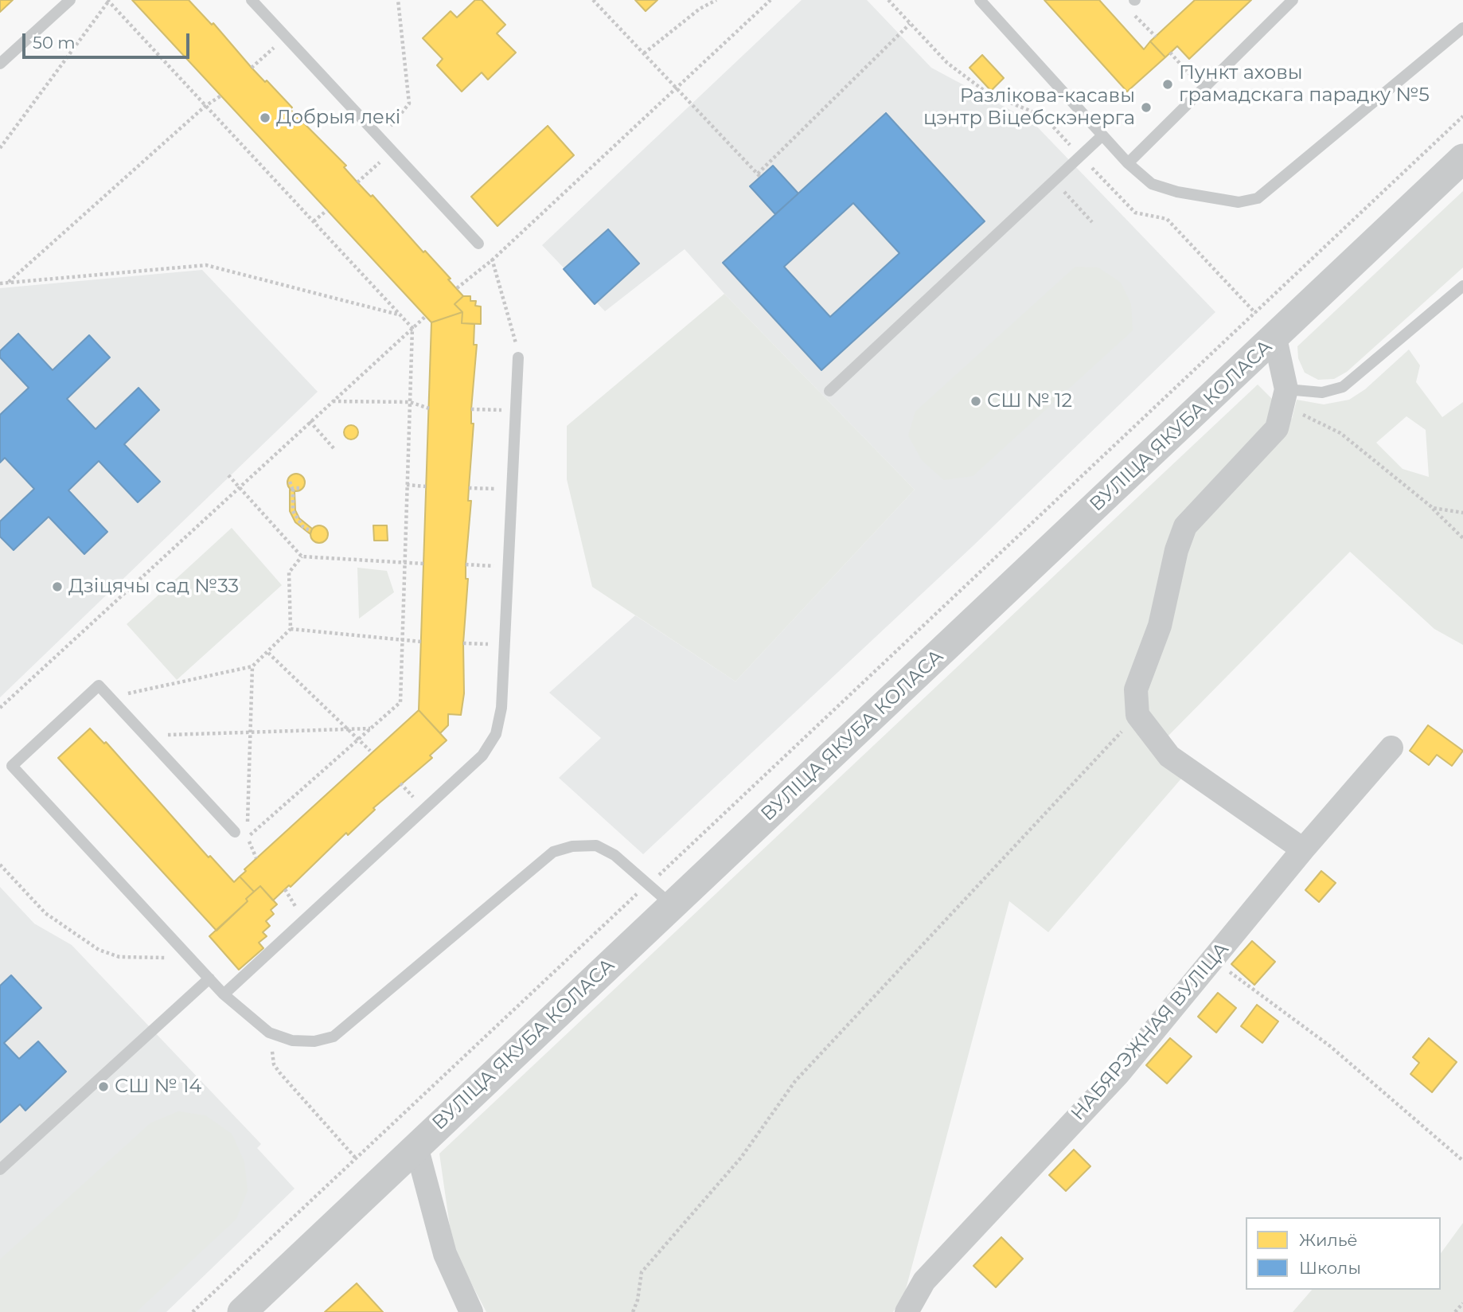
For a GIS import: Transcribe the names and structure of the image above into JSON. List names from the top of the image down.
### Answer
{
  "streets": {
    "street": ["ВУЛІЦА ЯКУБА КОЛАСА", "НАБЯРЭЖНАЯ ВУЛІЦА"]
  },
  "places": [
    "Пункт аховы грамадскага парадку №5",
    "Разлікова-касавы цэнтр Віцебскэнерга",
    "Добрыя лекі",
    "СШ № 12",
    "Дзіцячы сад №33",
    "СШ № 14"
  ],
  "legend": ["Жильё", "Школы"],
  "scale_bar": "50 m"
}
